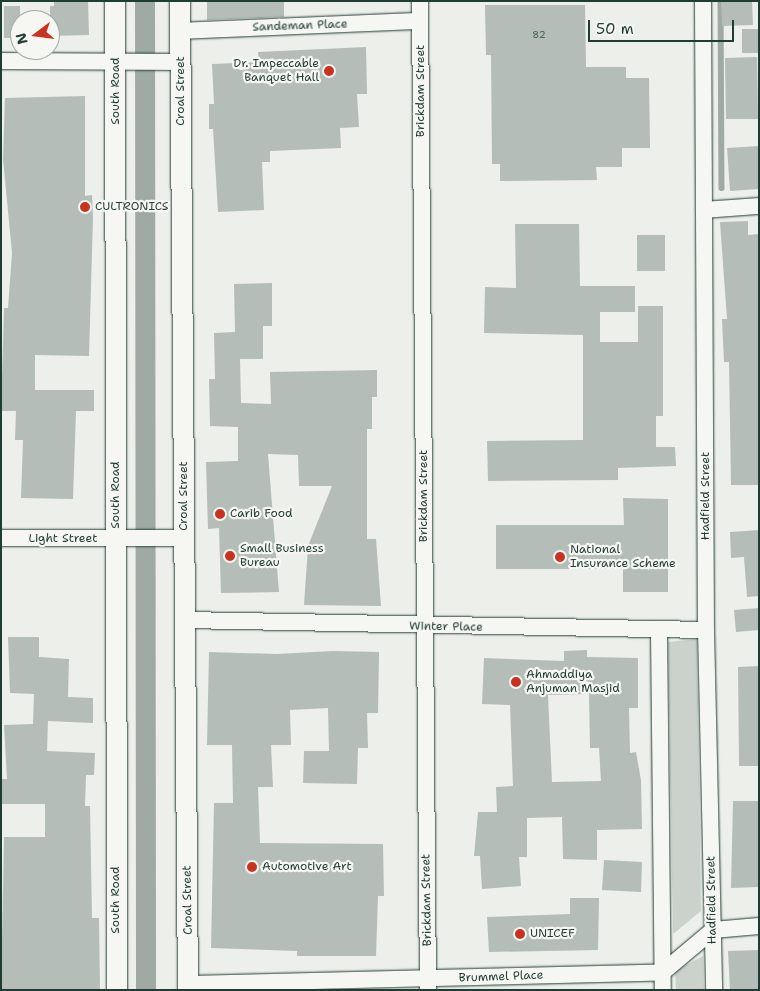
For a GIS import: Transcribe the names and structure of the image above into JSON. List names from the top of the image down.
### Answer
{
  "streets": {
    "street": [
      "Sandeman Place",
      "South Road",
      "Croal Street",
      "Brickdam Street",
      "Hadfield Street",
      "Light Street",
      "Winter Place",
      "Brummel Place"
    ]
  },
  "crossings": [
    ["Sandeman Place", "Croal Street"],
    ["Sandeman Place", "Brickdam Street"],
    ["South Road", "Light Street"],
    ["Croal Street", "Light Street"],
    ["Croal Street", "Winter Place"],
    ["Croal Street", "Brummel Place"],
    ["Brickdam Street", "Winter Place"],
    ["Brickdam Street", "Brummel Place"],
    ["Hadfield Street", "Winter Place"]
  ],
  "places": [
    "Dr. Impeccable Banquet Hall",
    "CULTRONICS",
    "Carib Food",
    "Small Business Bureau",
    "National Insurance Scheme",
    "Ahmaddiya Anjuman Masjid",
    "Automotive Art",
    "UNICEF"
  ],
  "house_numbers": ["82"],
  "scale_bar": "50 m",
  "north": "left"
}
